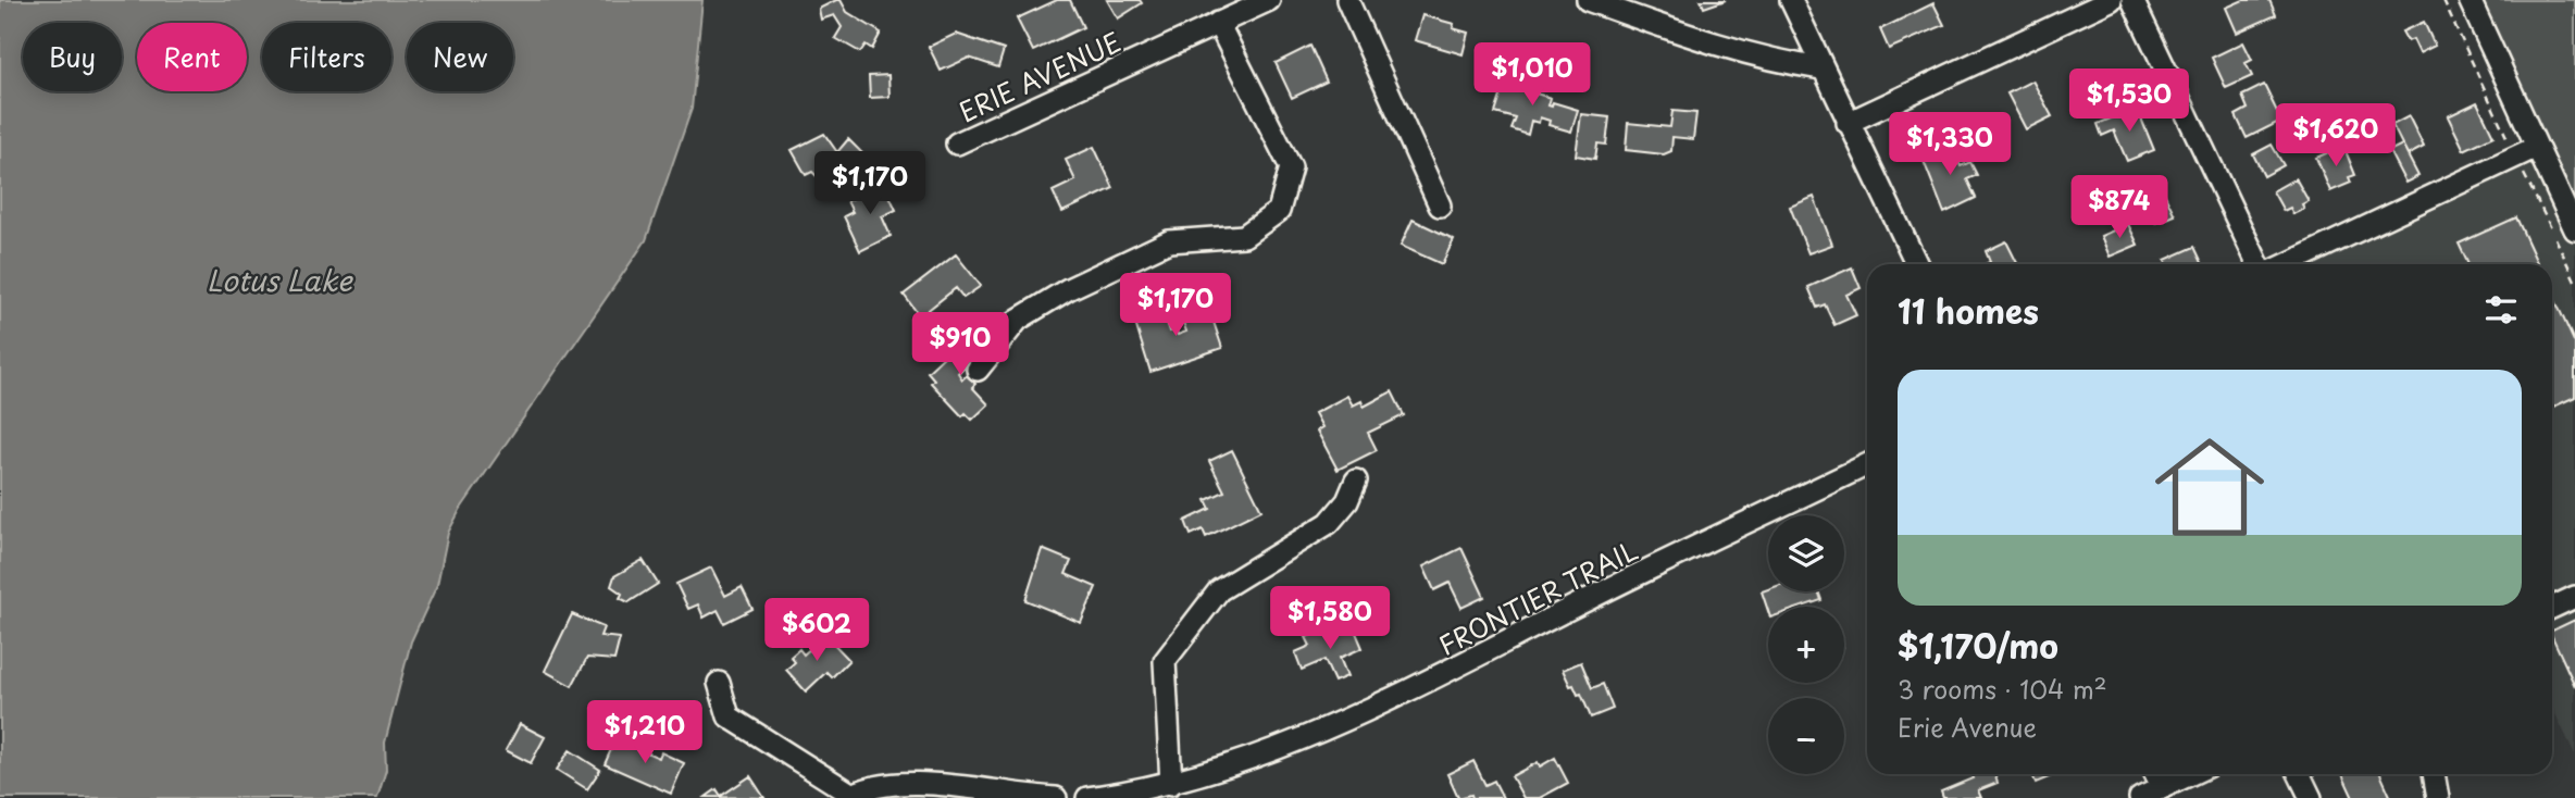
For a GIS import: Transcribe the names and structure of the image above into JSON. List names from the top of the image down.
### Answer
{
  "streets": {
    "street": ["ERIE AVENUE", "FRONTIER TRAIL"]
  },
  "water": ["Lotus Lake"],
  "page": {
    "chip": [
      "Buy",
      "Rent",
      "Filters",
      "New"
    ],
    "price": [
      "$1,010",
      "$1,530",
      "$1,620",
      "$1,330",
      "$1,170",
      "$874",
      "$1,170",
      "$910",
      "$1,580",
      "$602",
      "$1,210"
    ],
    "heading": "11 homes",
    "list": [
      {
        "name": "$1,170/mo",
        "note": "3 rooms · 104 m² · Erie Avenue"
      }
    ],
    "map_buttons": ["+", "−"]
  }
}
